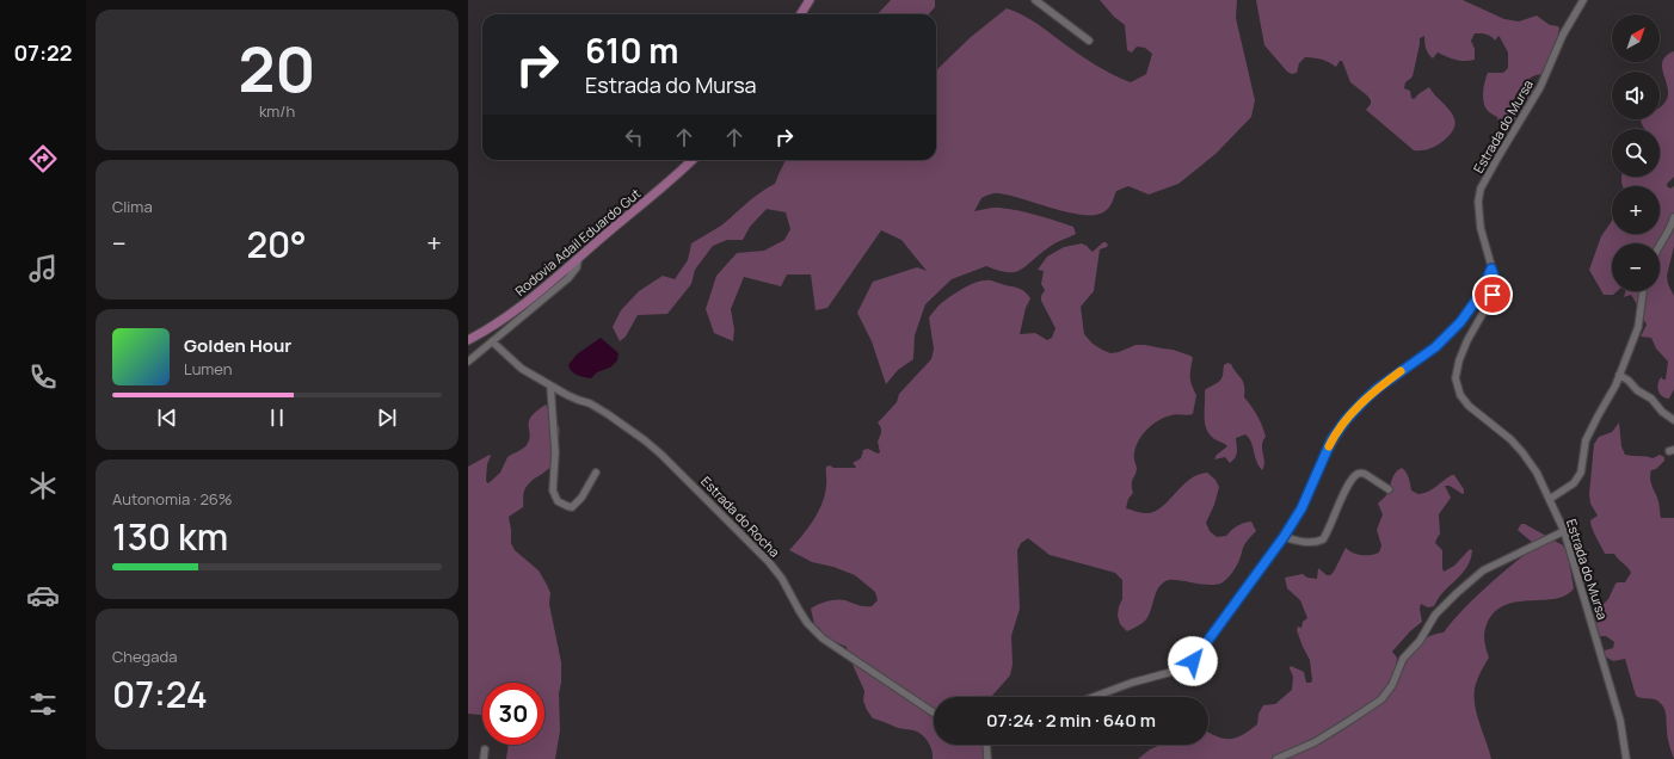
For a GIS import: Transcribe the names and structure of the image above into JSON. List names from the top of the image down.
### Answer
{
  "streets": {
    "main road": ["Rodovia Adail Eduardo Gut"],
    "street": ["Estrada do Mursa", "Estrada do Rocha"]
  },
  "north": "top right",
  "page": {
    "tabs": "07:22",
    "tile": [
      ["20", "km/h"],
      "Clima",
      ["Autonomia · 26%", "130 km"],
      ["Chegada", "07:24"]
    ],
    "map_buttons": ["+", "−"],
    "turn": ["610 m", "Estrada do Mursa"],
    "heat": ["−", "20°", "+"],
    "song": ["Golden Hour", "Lumen"],
    "limit": "30",
    "trip": "07:24 · 2 min · 640 m"
  }
}
